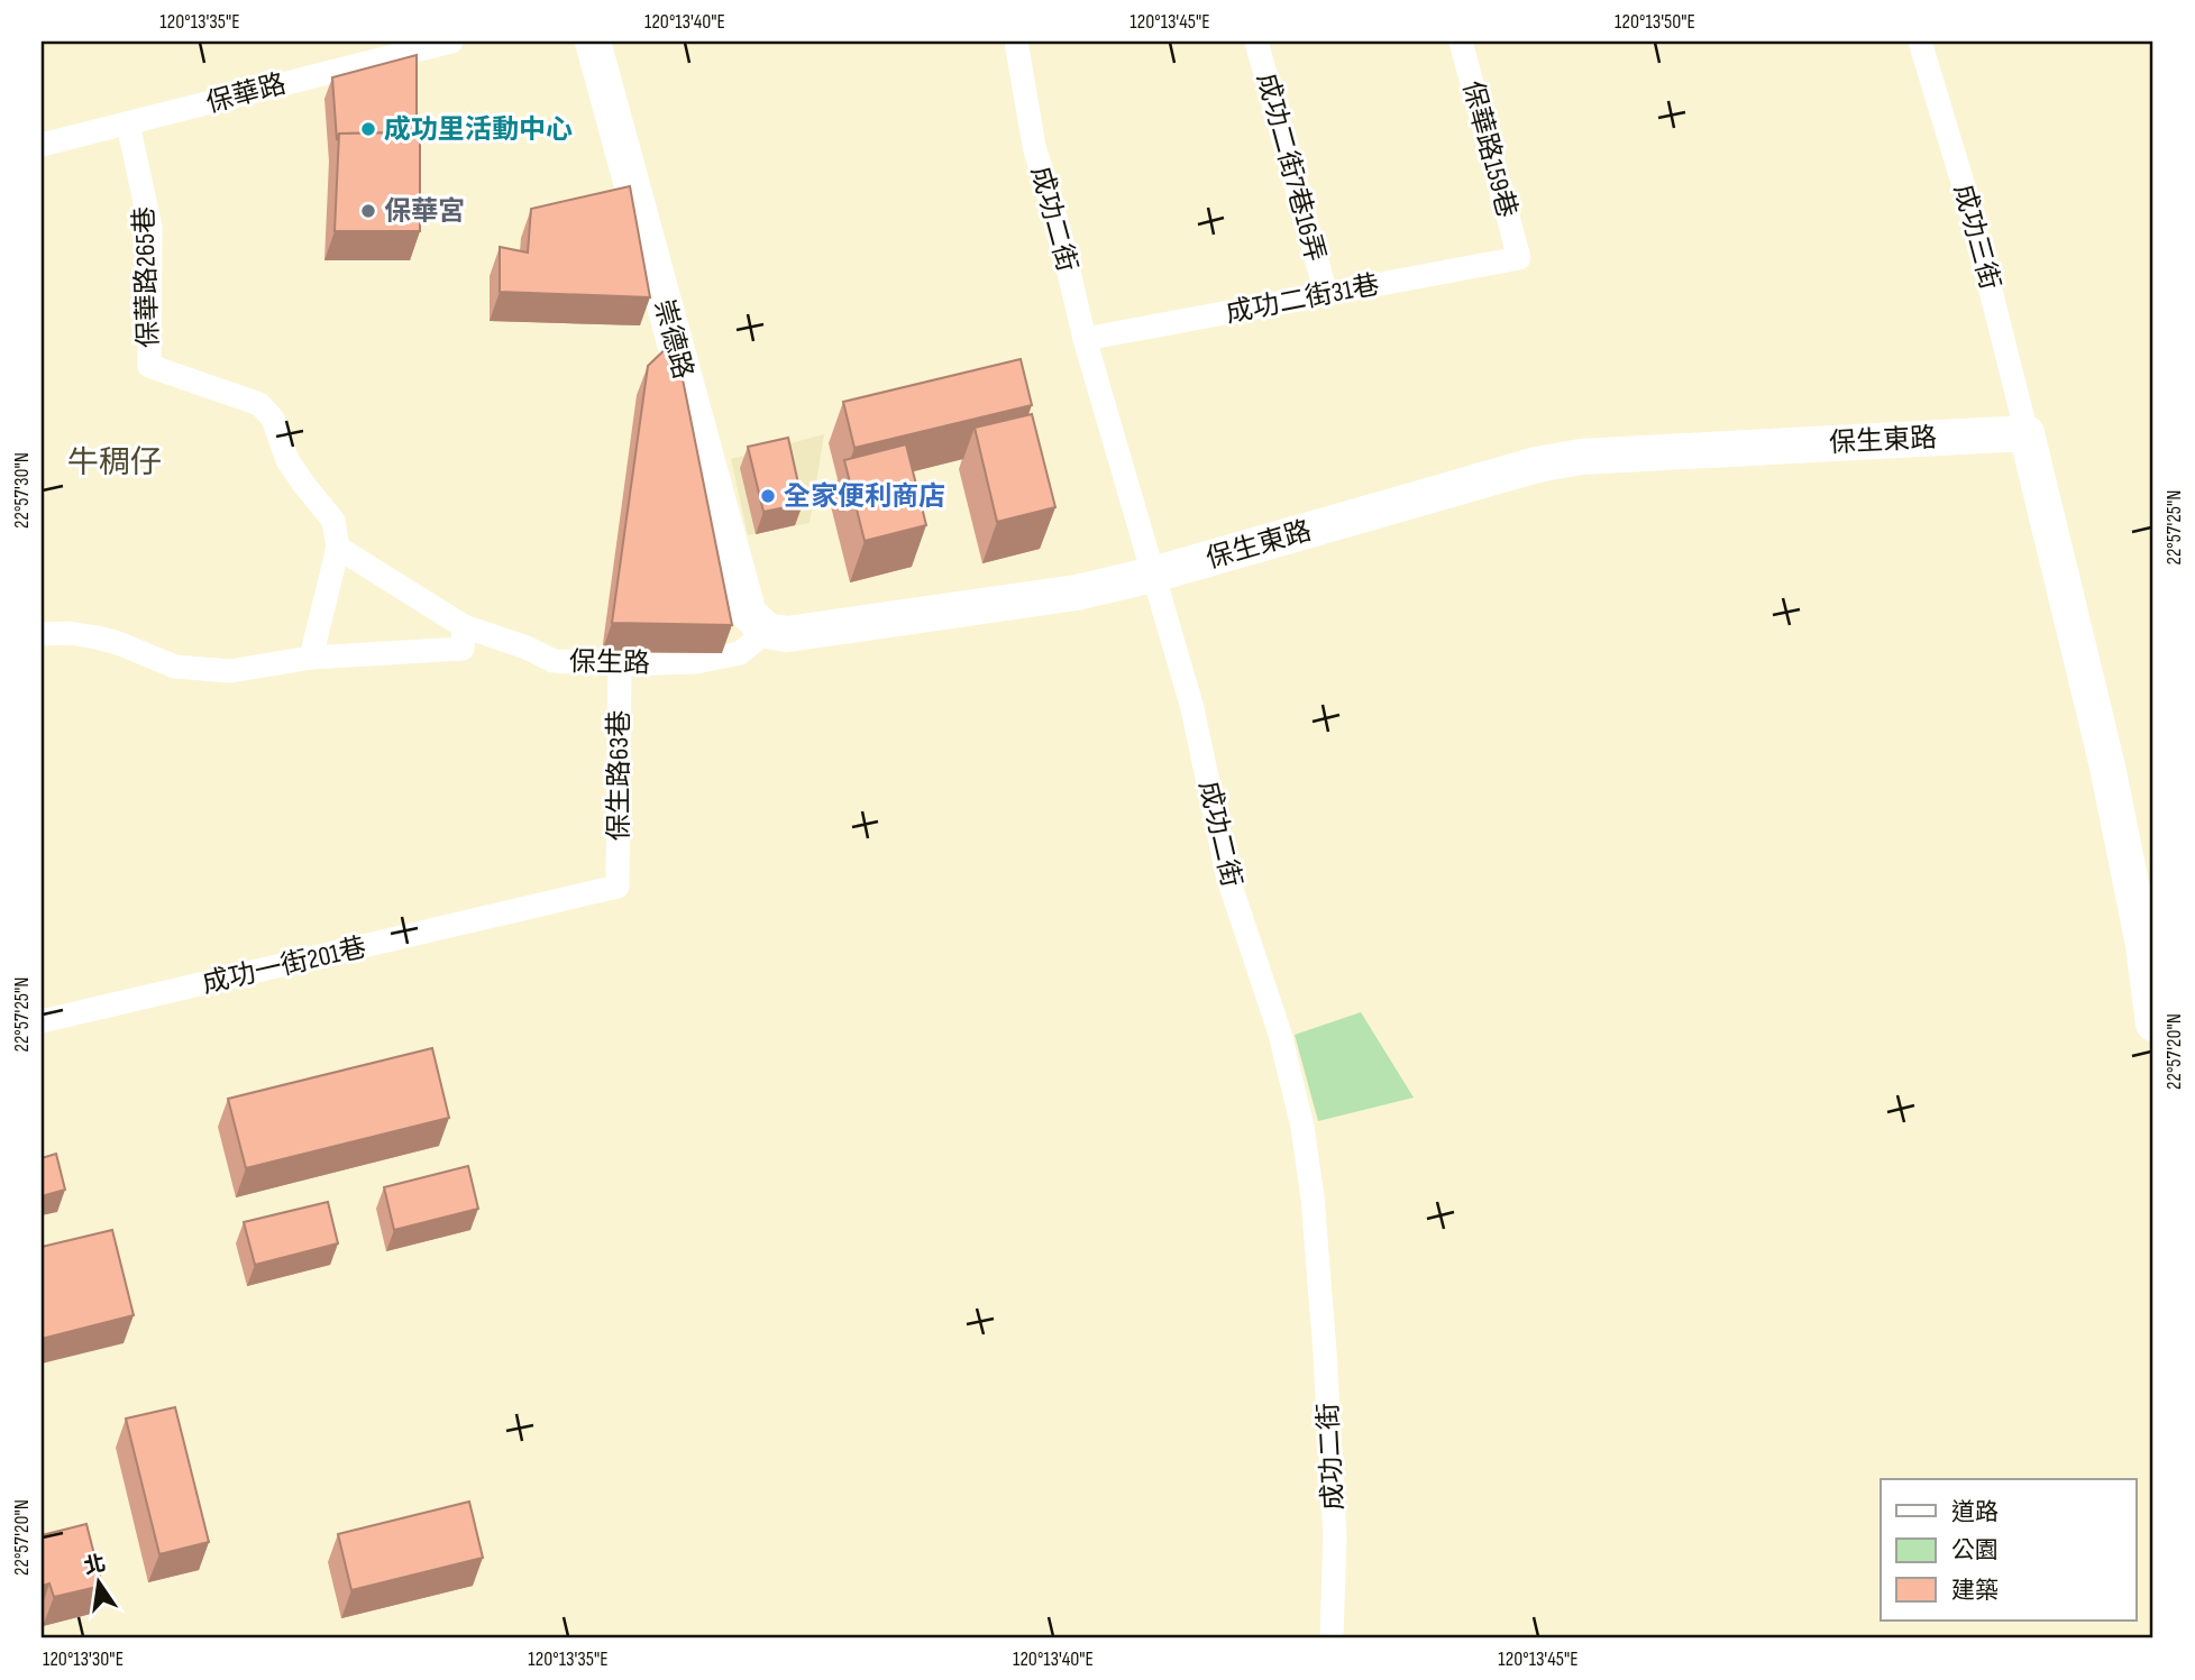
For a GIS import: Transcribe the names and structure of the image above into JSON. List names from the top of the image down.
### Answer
{
  "streets": {
    "street": [
      "保華路",
      "保華路159巷",
      "成功二街7巷16弄",
      "成功二街",
      "成功三街",
      "保華路265巷",
      "成功二街31巷",
      "崇德路",
      "保生東路",
      "保生路",
      "保生路63巷",
      "成功一街201巷"
    ]
  },
  "crossings": [
    ["保華路", "保華路265巷"],
    ["保華路159巷", "成功二街31巷"],
    ["成功二街7巷16弄", "成功二街31巷"],
    ["成功二街", "成功二街31巷"],
    ["成功二街", "保生東路"],
    ["成功三街", "保生東路"],
    ["保華路265巷", "保生路"],
    ["崇德路", "保生路"],
    ["保生路", "保生路63巷"],
    ["保生路63巷", "成功一街201巷"]
  ],
  "districts": ["牛稠仔"],
  "places": ["成功里活動中心", "保華宮", "全家便利商店"],
  "legend": ["道路", "公園", "建築"],
  "north": "top",
  "coordinates": [
    "120°13'35\"E",
    "120°13'40\"E",
    "120°13'45\"E",
    "120°13'50\"E",
    "22°57'30\"N",
    "22°57'25\"N",
    "22°57'20\"N",
    "120°13'30\"E"
  ]
}
